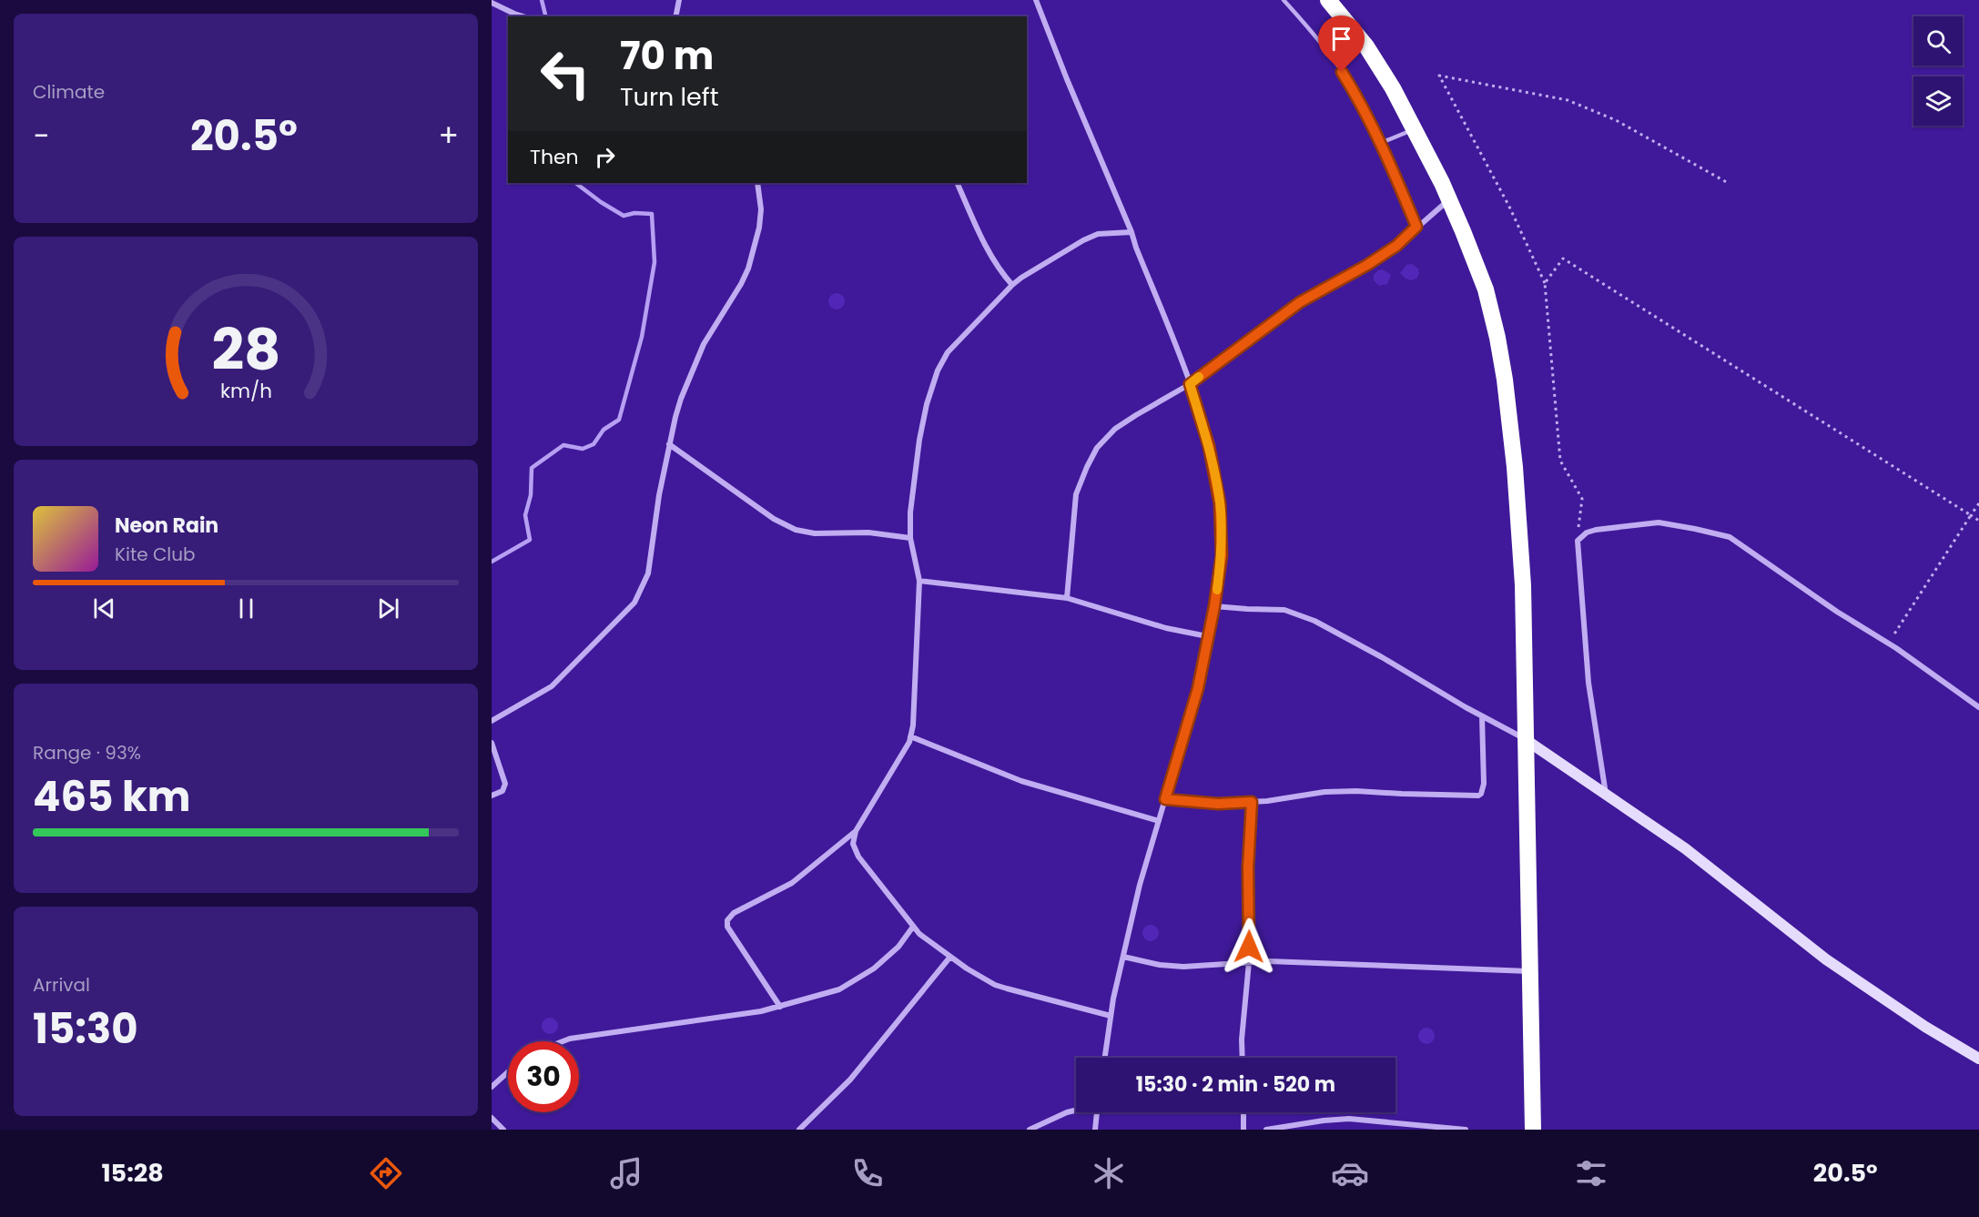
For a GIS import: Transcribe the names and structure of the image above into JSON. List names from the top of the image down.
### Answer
{
  "page": {
    "tile": [
      "Climate",
      ["Range · 93%", "465 km"],
      ["Arrival", "15:30"]
    ],
    "turn": ["70 m", "Turn left"],
    "heat": ["−", "20.5°", "+"],
    "then": "Then",
    "song": ["Neon Rain", "Kite Club"],
    "limit": "30",
    "trip": "15:30 · 2 min · 520 m",
    "tabs": ["15:28", "20.5°"],
    "gauge": ["28", "km/h"]
  }
}
